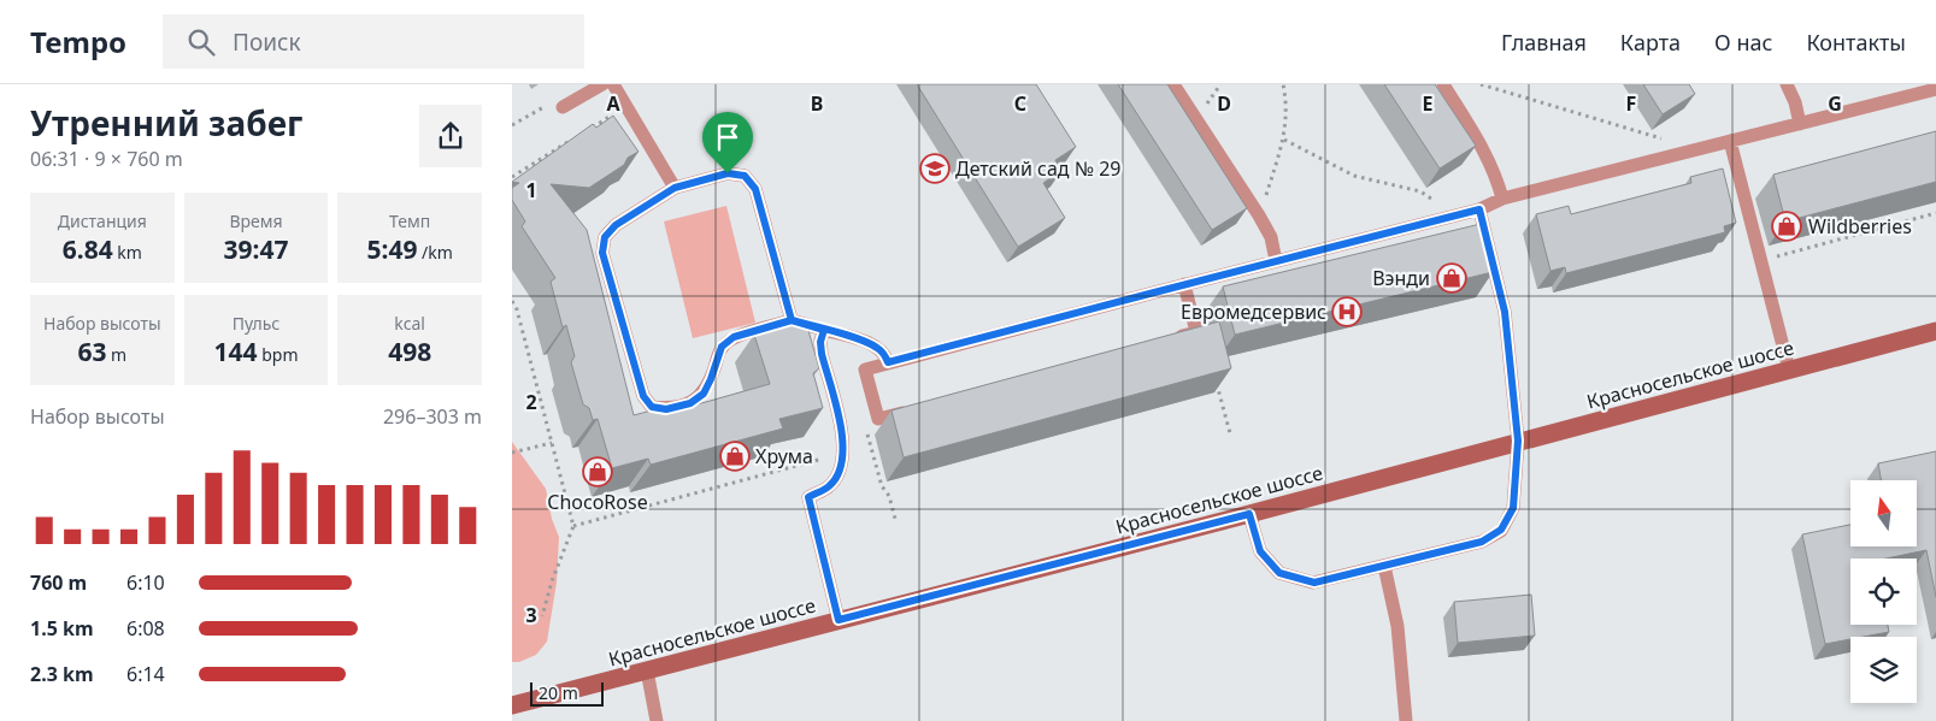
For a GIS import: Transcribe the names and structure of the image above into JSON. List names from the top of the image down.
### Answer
{
  "streets": {
    "main road": ["Красносельское шоссе"]
  },
  "places": {
    "school or university": ["Детский сад № 29"],
    "shop": [
      "Wildberries",
      "Вэнди",
      "Хрума",
      "ChocoRose"
    ],
    "hospital": ["Евромедсервис"]
  },
  "scale_bar": "20 m",
  "north": "top",
  "page": {
    "header": "Tempo",
    "search": "Поиск",
    "nav": [
      "Главная",
      "Карта",
      "О нас",
      "Контакты"
    ],
    "heading": ["Утренний забег", "06:31 · 9 × 760 m"],
    "stats": [
      ["Дистанция", "6.84 km"],
      ["Время", "39:47"],
      ["Темп", "5:49 /km"],
      ["Набор высоты", "63 m"],
      ["Пульс", "144 bpm"],
      ["kcal", "498"]
    ],
    "chart": ["Набор высоты", "296–303 m"],
    "list": [
      {
        "name": "760 m",
        "note": "6:10"
      },
      {
        "name": "1.5 km",
        "note": "6:08"
      },
      {
        "name": "2.3 km",
        "note": "6:14"
      }
    ],
    "scale": "20 m"
  },
  "grid": {
    "columns": [
      "A",
      "B",
      "C",
      "D",
      "E",
      "F",
      "G"
    ],
    "rows": ["1", "2", "3"]
  }
}
